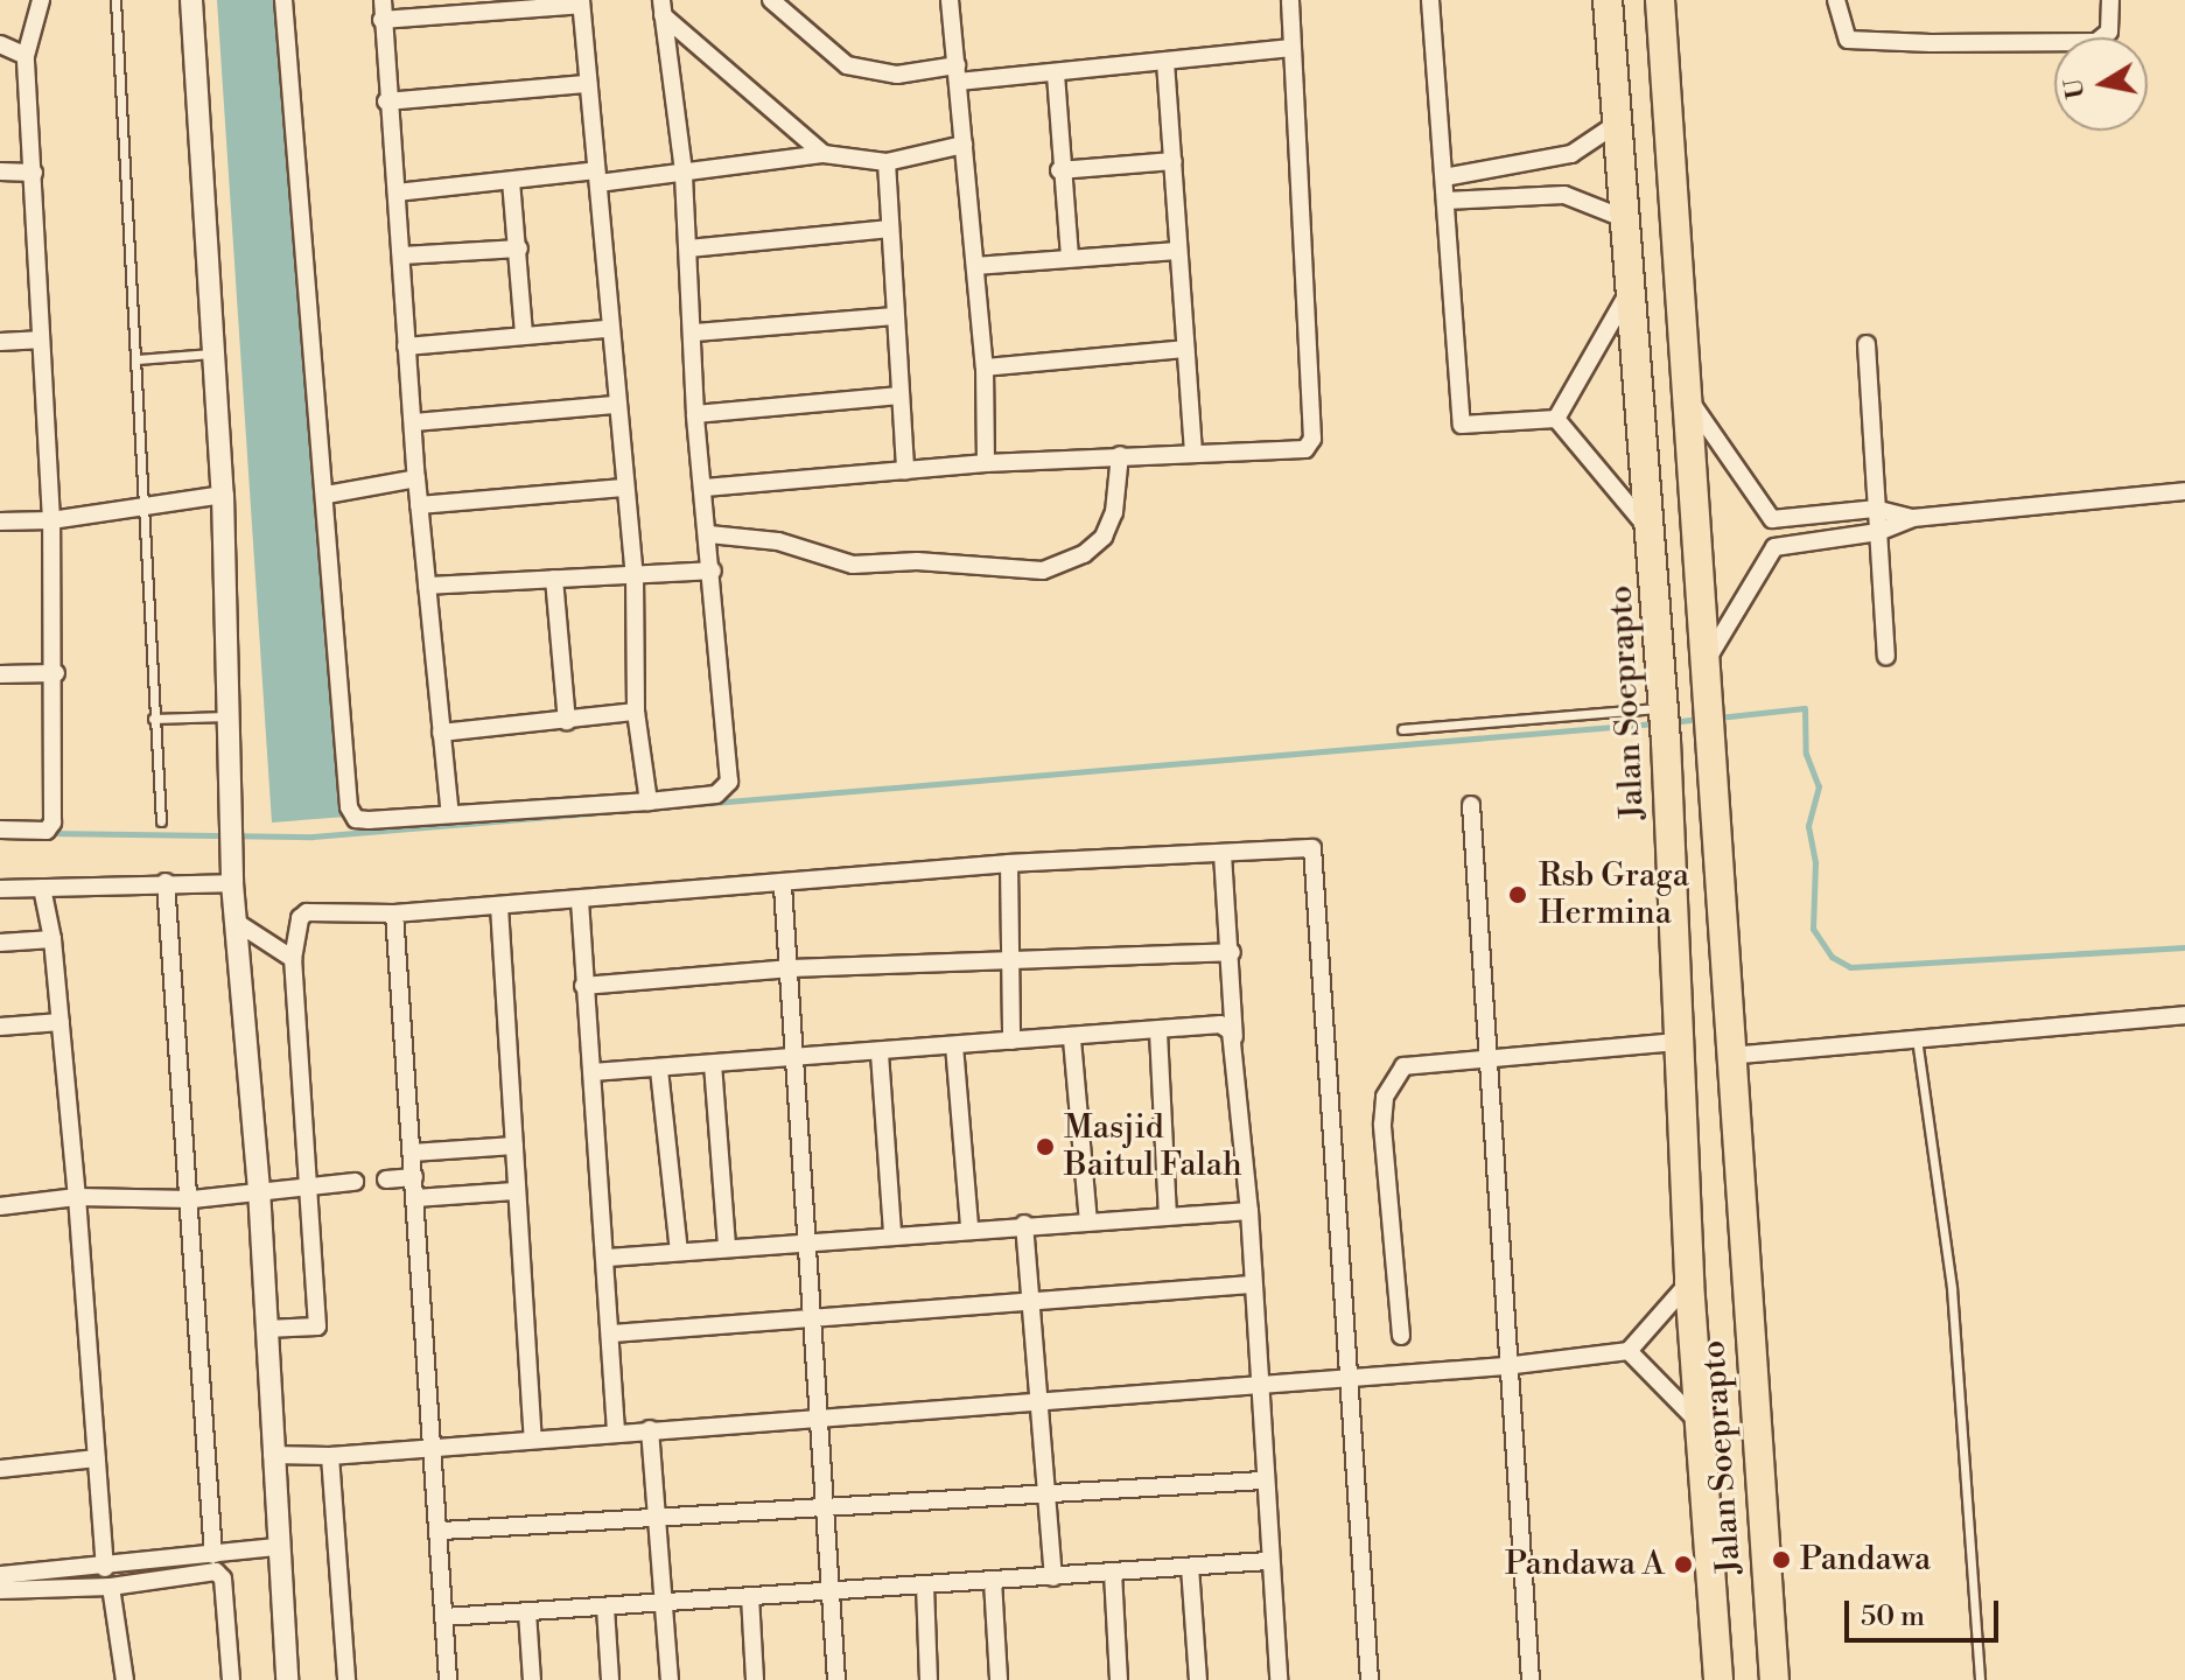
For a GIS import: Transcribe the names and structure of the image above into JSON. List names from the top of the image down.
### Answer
{
  "streets": {
    "highway": ["Jalan Soeprapto"]
  },
  "places": [
    "Rsb Graga Hermina",
    "Masjid Baitul Falah",
    "Pandawa",
    "Pandawa A"
  ],
  "scale_bar": "50 m",
  "north": "left"
}
